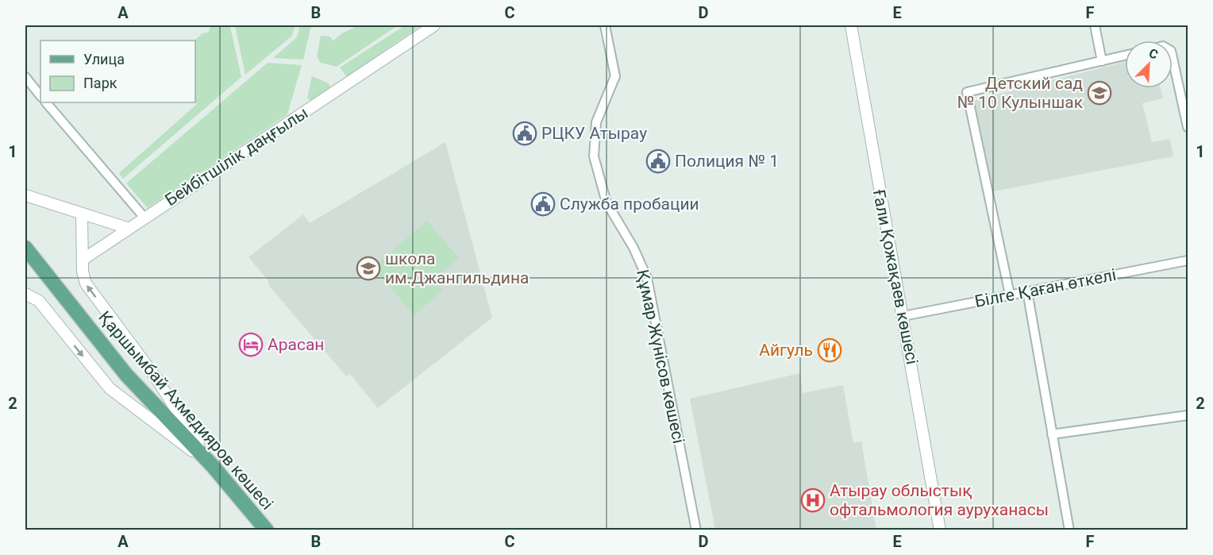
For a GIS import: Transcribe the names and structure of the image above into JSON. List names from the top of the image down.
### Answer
{
  "streets": {
    "main road": ["Қаршымбай Ахмедияров көшесі"],
    "street": [
      "Бейбітшілік даңғылы",
      "Ғали Қожақаев көшесі",
      "Білге Қаған өткелі",
      "Құмар Жүнісов көшесі"
    ]
  },
  "crossings": [
    ["Ғали Қожақаев көшесі", "Білге Қаған өткелі"]
  ],
  "places": {
    "school or university": ["Детский сад № 10 Кулыншак", "школа им.Джангильдина"],
    "public building": ["РЦКУ Атырау", "Полиция № 1", "Служба пробации"],
    "hotel": ["Арасан"],
    "restaurant": ["Айгуль"],
    "hospital": ["Атырау облыстық офтальмология ауруханасы"]
  },
  "legend": ["Улица", "Парк"],
  "north": "top right",
  "grid": {
    "columns": [
      "A",
      "B",
      "C",
      "D",
      "E",
      "F"
    ],
    "rows": ["1", "2"]
  }
}
